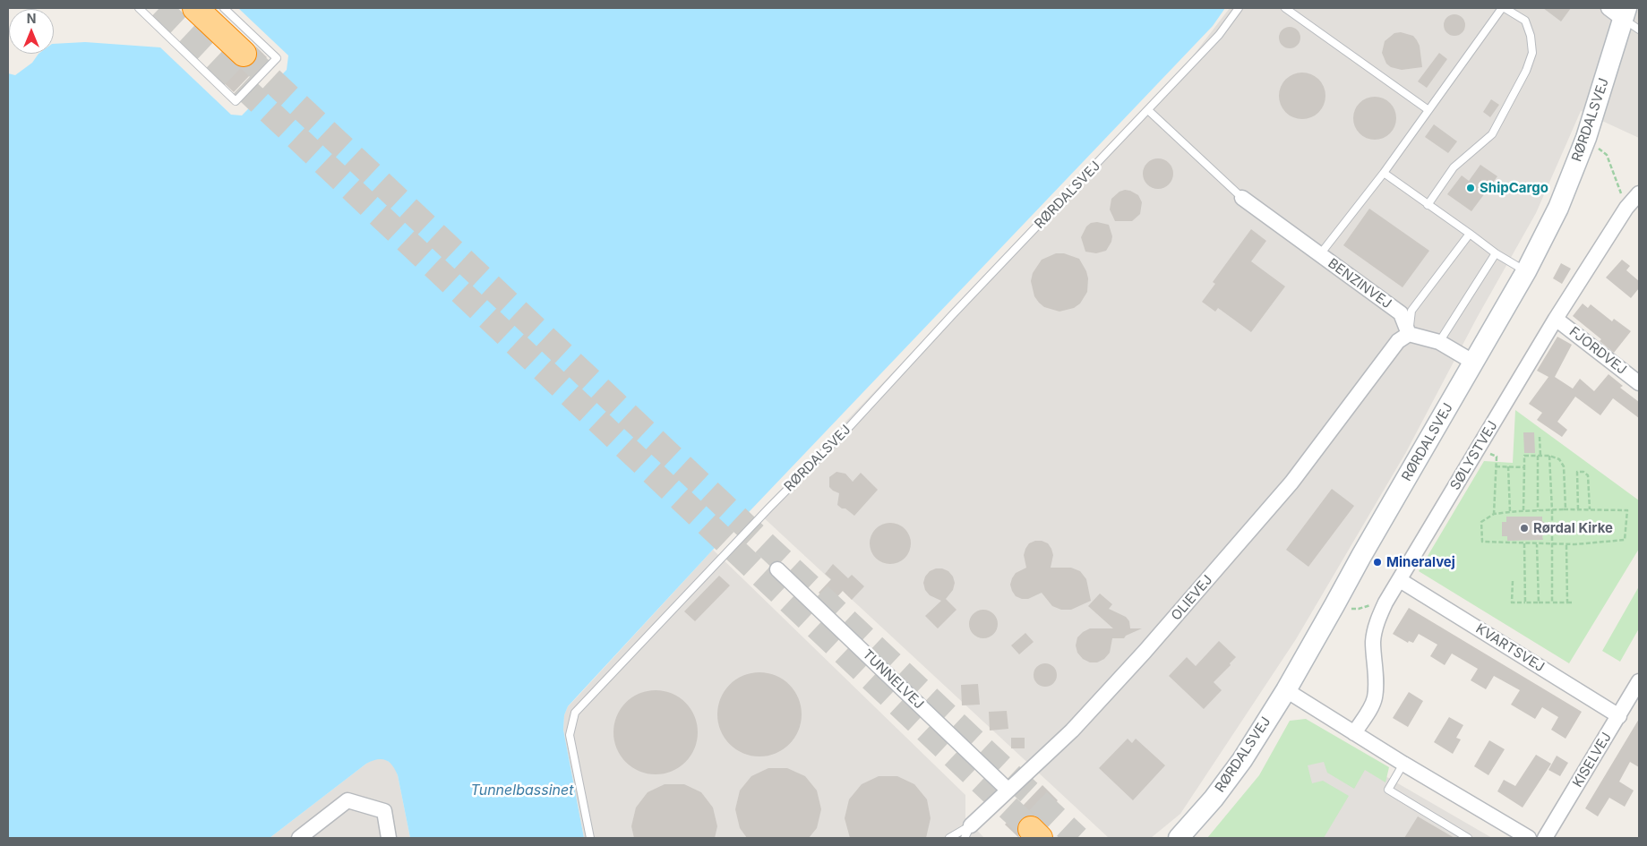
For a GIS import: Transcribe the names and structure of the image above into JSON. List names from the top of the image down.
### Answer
{
  "streets": {
    "street": [
      "RØRDALSVEJ",
      "BENZINVEJ",
      "FJORDVEJ",
      "SØLYSTVEJ",
      "OLIEVEJ",
      "KVARTSVEJ",
      "TUNNELVEJ",
      "KISELVEJ"
    ]
  },
  "crossings": [
    ["BENZINVEJ", "OLIEVEJ"],
    ["FJORDVEJ", "SØLYSTVEJ"],
    ["SØLYSTVEJ", "KVARTSVEJ"],
    ["OLIEVEJ", "TUNNELVEJ"],
    ["KVARTSVEJ", "KISELVEJ"]
  ],
  "water": ["Tunnelbassinet"],
  "places": ["ShipCargo", "Rørdal Kirke", "Mineralvej"],
  "north": "top"
}
